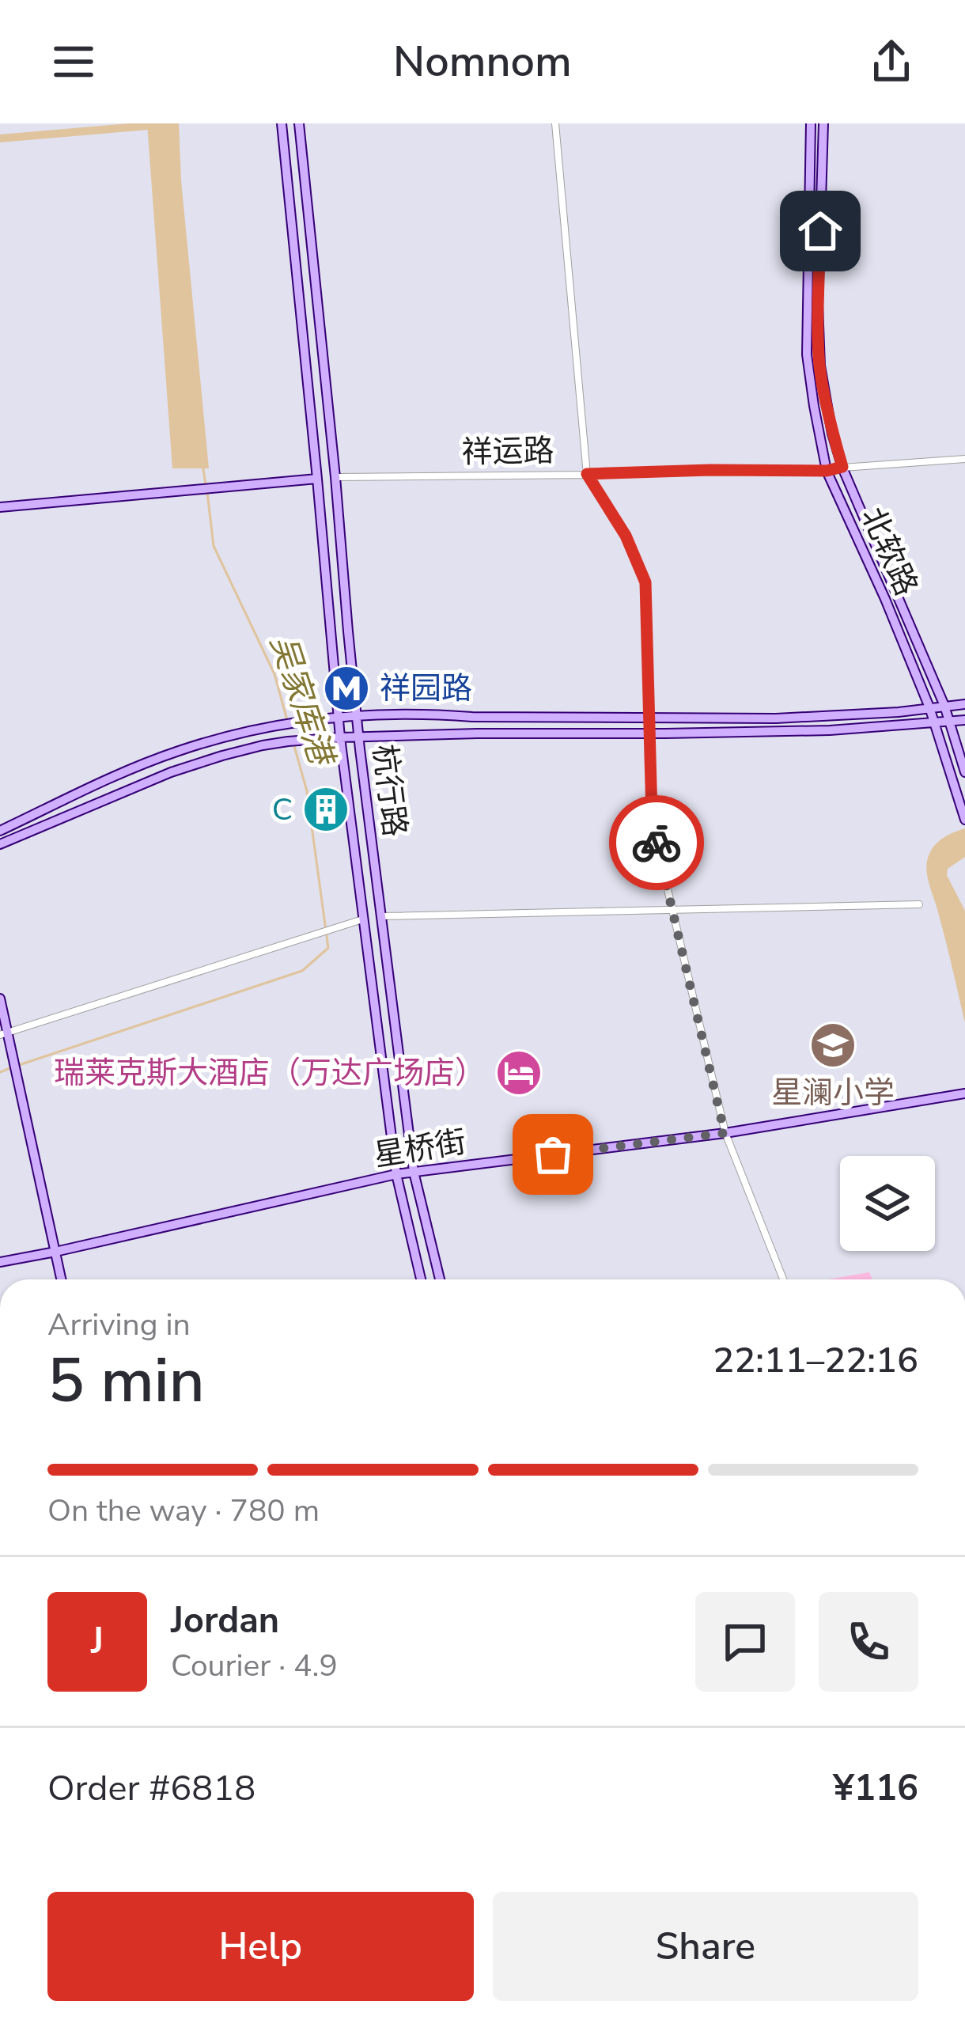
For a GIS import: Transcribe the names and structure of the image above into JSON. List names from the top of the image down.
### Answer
{
  "streets": {
    "main road": ["北软路", "杭行路", "星桥街"],
    "street": ["祥运路"]
  },
  "crossings": [
    ["祥运路", "北软路"],
    ["祥运路", "杭行路"],
    ["杭行路", "星桥街"]
  ],
  "water": ["吴家库港"],
  "places": {
    "metro station": ["祥园路"],
    "building": ["C"],
    "school or university": ["星澜小学"],
    "hotel": ["瑞莱克斯大酒店（万达广场店）"]
  },
  "page": {
    "header": "Nomnom",
    "heading": ["5 min", "Arriving in", "22:11–22:16"],
    "panel": [
      "Jordan",
      "Courier · 4.9",
      "Order #6818",
      "¥116"
    ],
    "bar": "On the way · 780 m",
    "round": "J",
    "buttons": ["Help", "Share"]
  }
}
